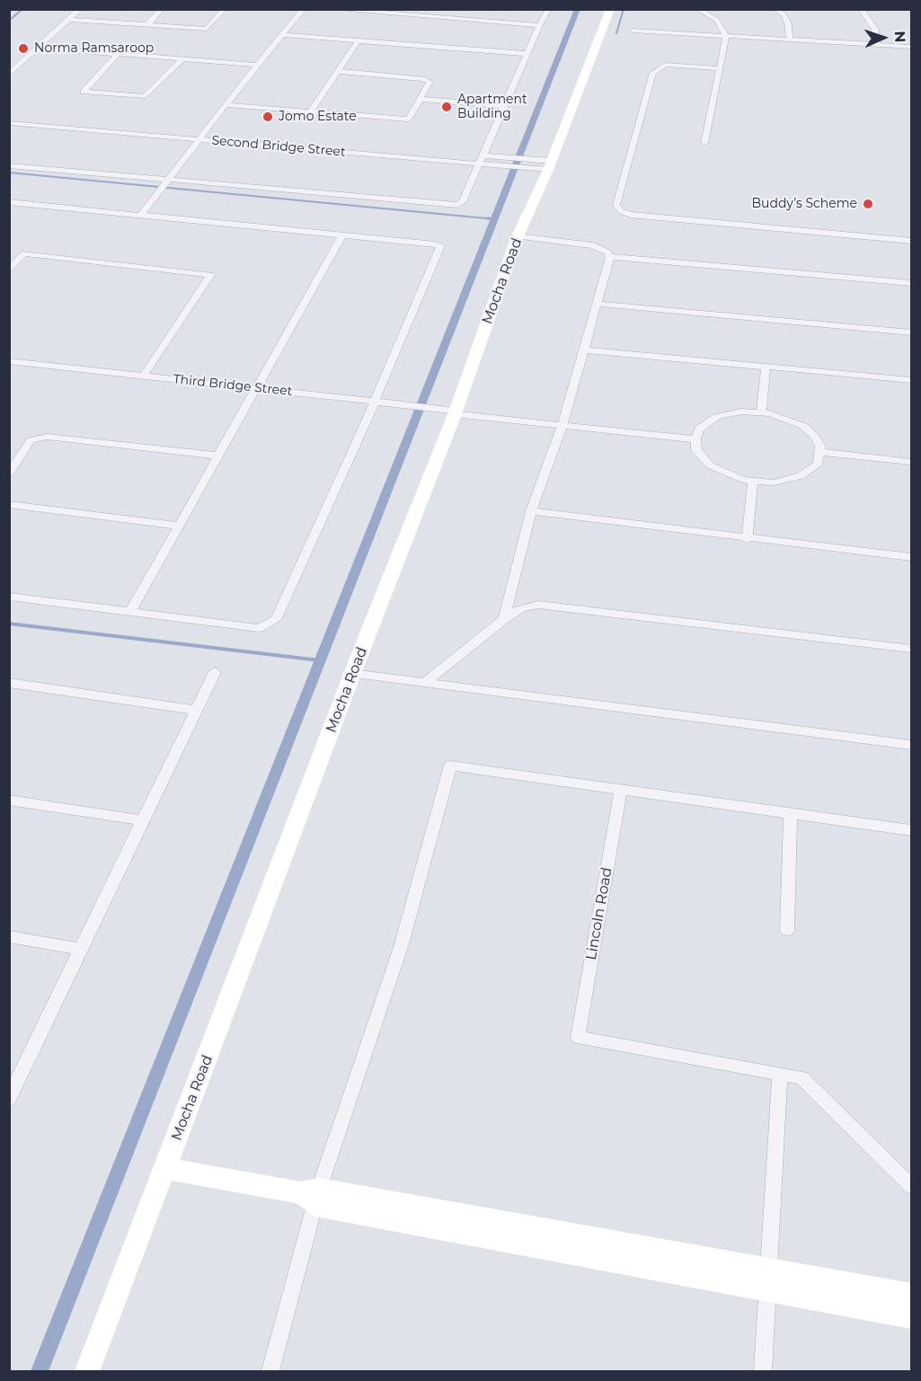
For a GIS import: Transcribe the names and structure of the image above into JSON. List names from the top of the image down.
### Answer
{
  "streets": {
    "street": [
      "Second Bridge Street",
      "Mocha Road",
      "Third Bridge Street",
      "Lincoln Road"
    ]
  },
  "crossings": [
    ["Second Bridge Street", "Mocha Road"],
    ["Mocha Road", "Third Bridge Street"]
  ],
  "places": [
    "Norma Ramsaroop",
    "Apartment Building",
    "Jomo Estate",
    "Buddy’s Scheme"
  ],
  "north": "right"
}
